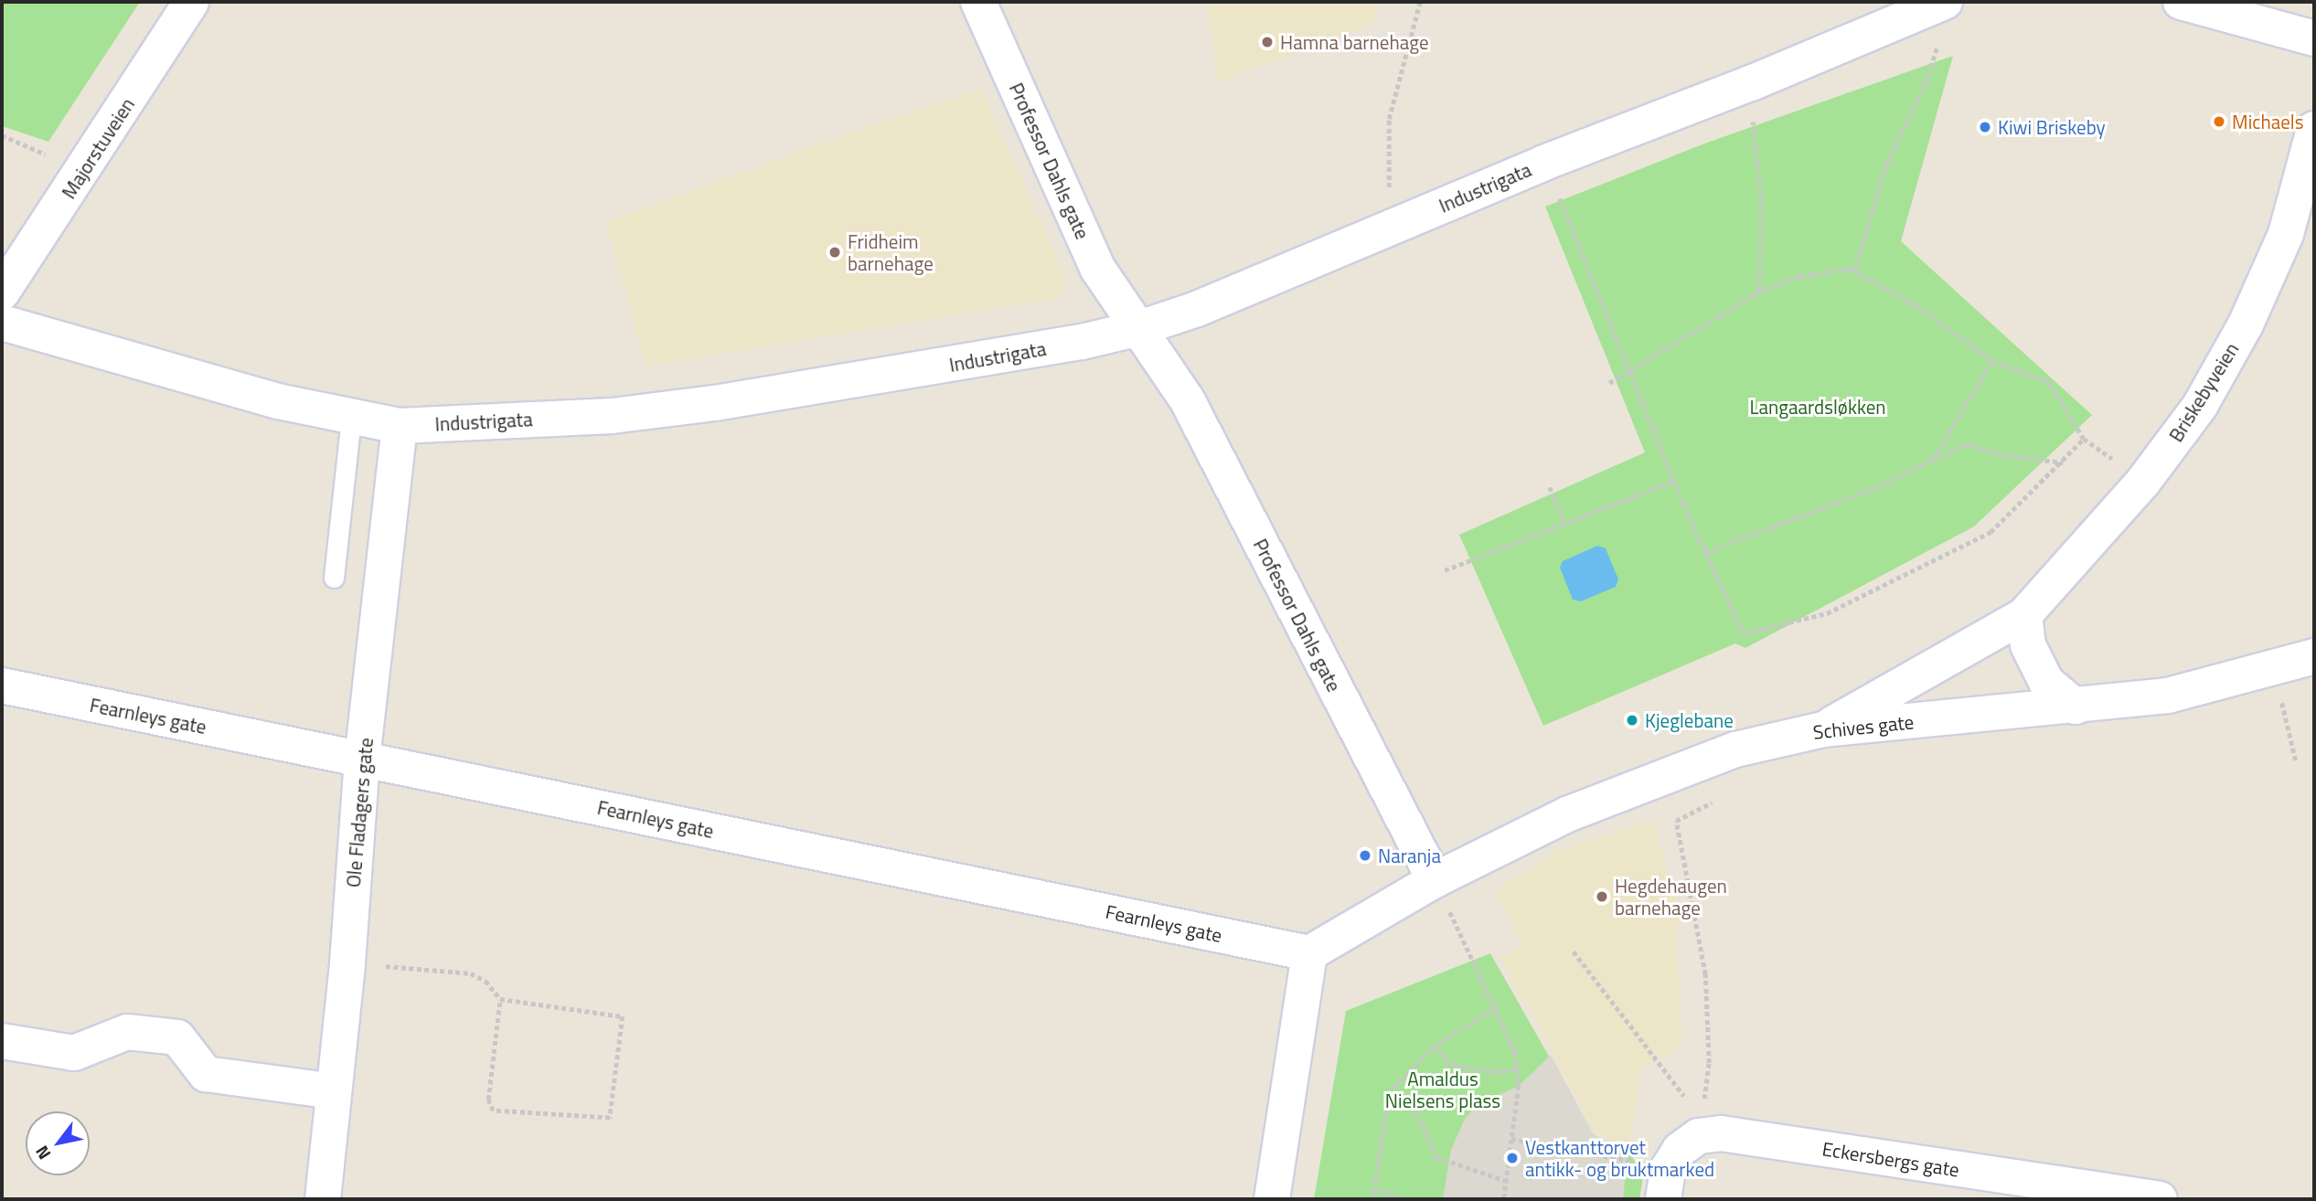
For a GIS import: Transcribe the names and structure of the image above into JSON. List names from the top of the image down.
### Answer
{
  "streets": {
    "street": [
      "Majorstuveien",
      "Professor Dahls gate",
      "Industrigata",
      "Briskebyveien",
      "Fearnleys gate",
      "Schives gate",
      "Ole Fladagers gate",
      "Eckersbergs gate"
    ]
  },
  "crossings": [
    ["Professor Dahls gate", "Industrigata"],
    ["Professor Dahls gate", "Schives gate"],
    ["Industrigata", "Ole Fladagers gate"],
    ["Briskebyveien", "Schives gate"],
    ["Fearnleys gate", "Ole Fladagers gate"]
  ],
  "parks": ["Langaardsløkken", "Amaldus Nielsens plass"],
  "places": [
    "Hamna barnehage",
    "Michaels",
    "Kiwi Briskeby",
    "Fridheim barnehage",
    "Kjeglebane",
    "Naranja",
    "Hegdehaugen barnehage",
    "Vestkanttorvet antikk- og bruktmarked"
  ],
  "north": "bottom left"
}
